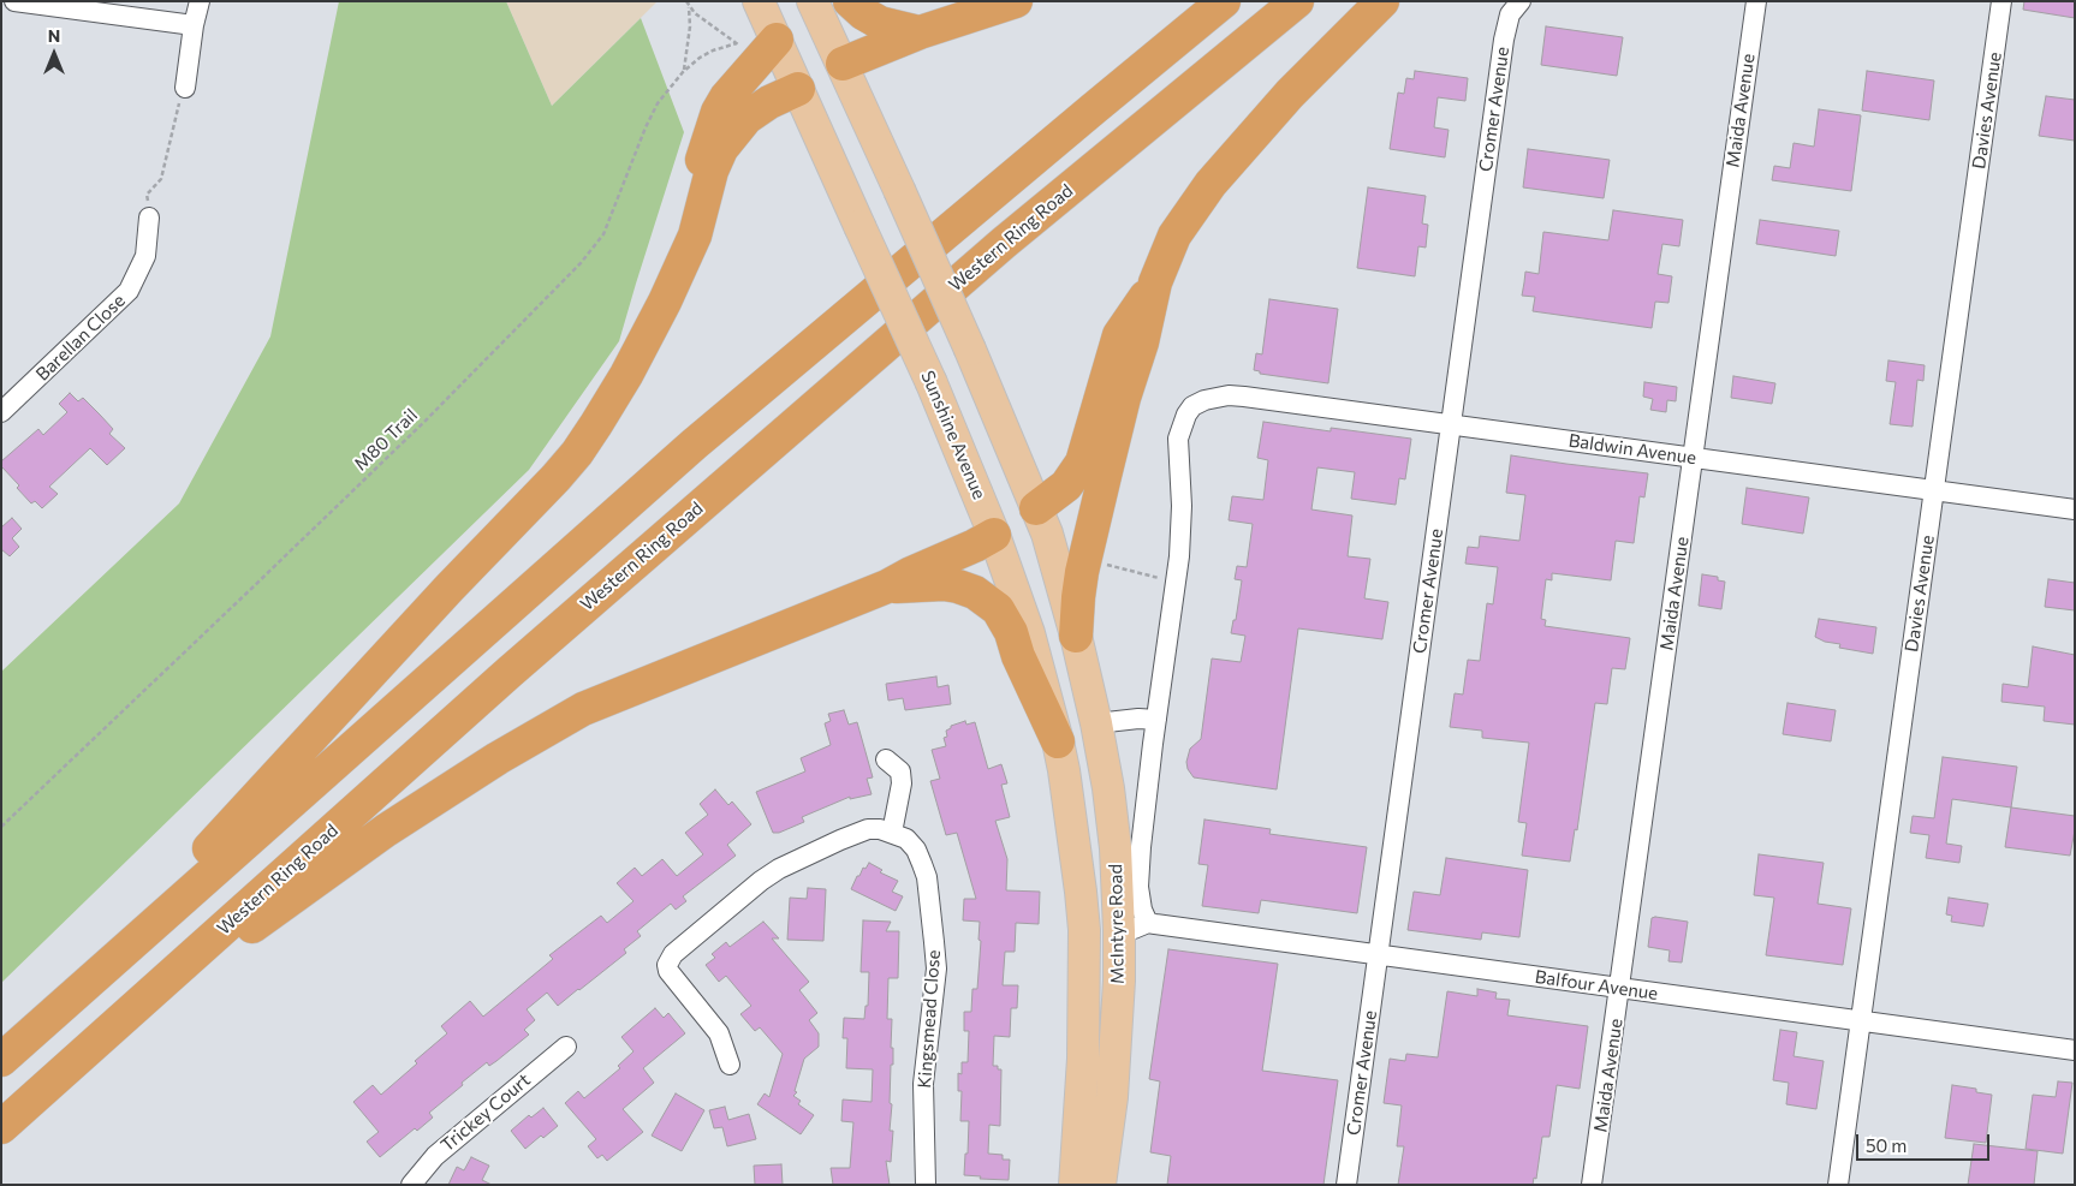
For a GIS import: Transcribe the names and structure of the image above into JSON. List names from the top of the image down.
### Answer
{
  "streets": {
    "highway": ["Western Ring Road"],
    "main road": ["Sunshine Avenue", "McIntyre Road"],
    "street": [
      "Cromer Avenue",
      "Maida Avenue",
      "Davies Avenue",
      "Barellan Close",
      "Baldwin Avenue",
      "Balfour Avenue",
      "Kingsmead Close",
      "Trickey Court"
    ],
    "path": ["M80 Trail"]
  },
  "crossings": [
    ["Cromer Avenue", "Baldwin Avenue"],
    ["Cromer Avenue", "Balfour Avenue"],
    ["Maida Avenue", "Baldwin Avenue"],
    ["Maida Avenue", "Balfour Avenue"],
    ["Davies Avenue", "Baldwin Avenue"],
    ["Davies Avenue", "Balfour Avenue"],
    ["Sunshine Avenue", "McIntyre Road"],
    ["Baldwin Avenue", "McIntyre Road"],
    ["McIntyre Road", "Balfour Avenue"]
  ],
  "scale_bar": "50 m",
  "north": "top"
}
